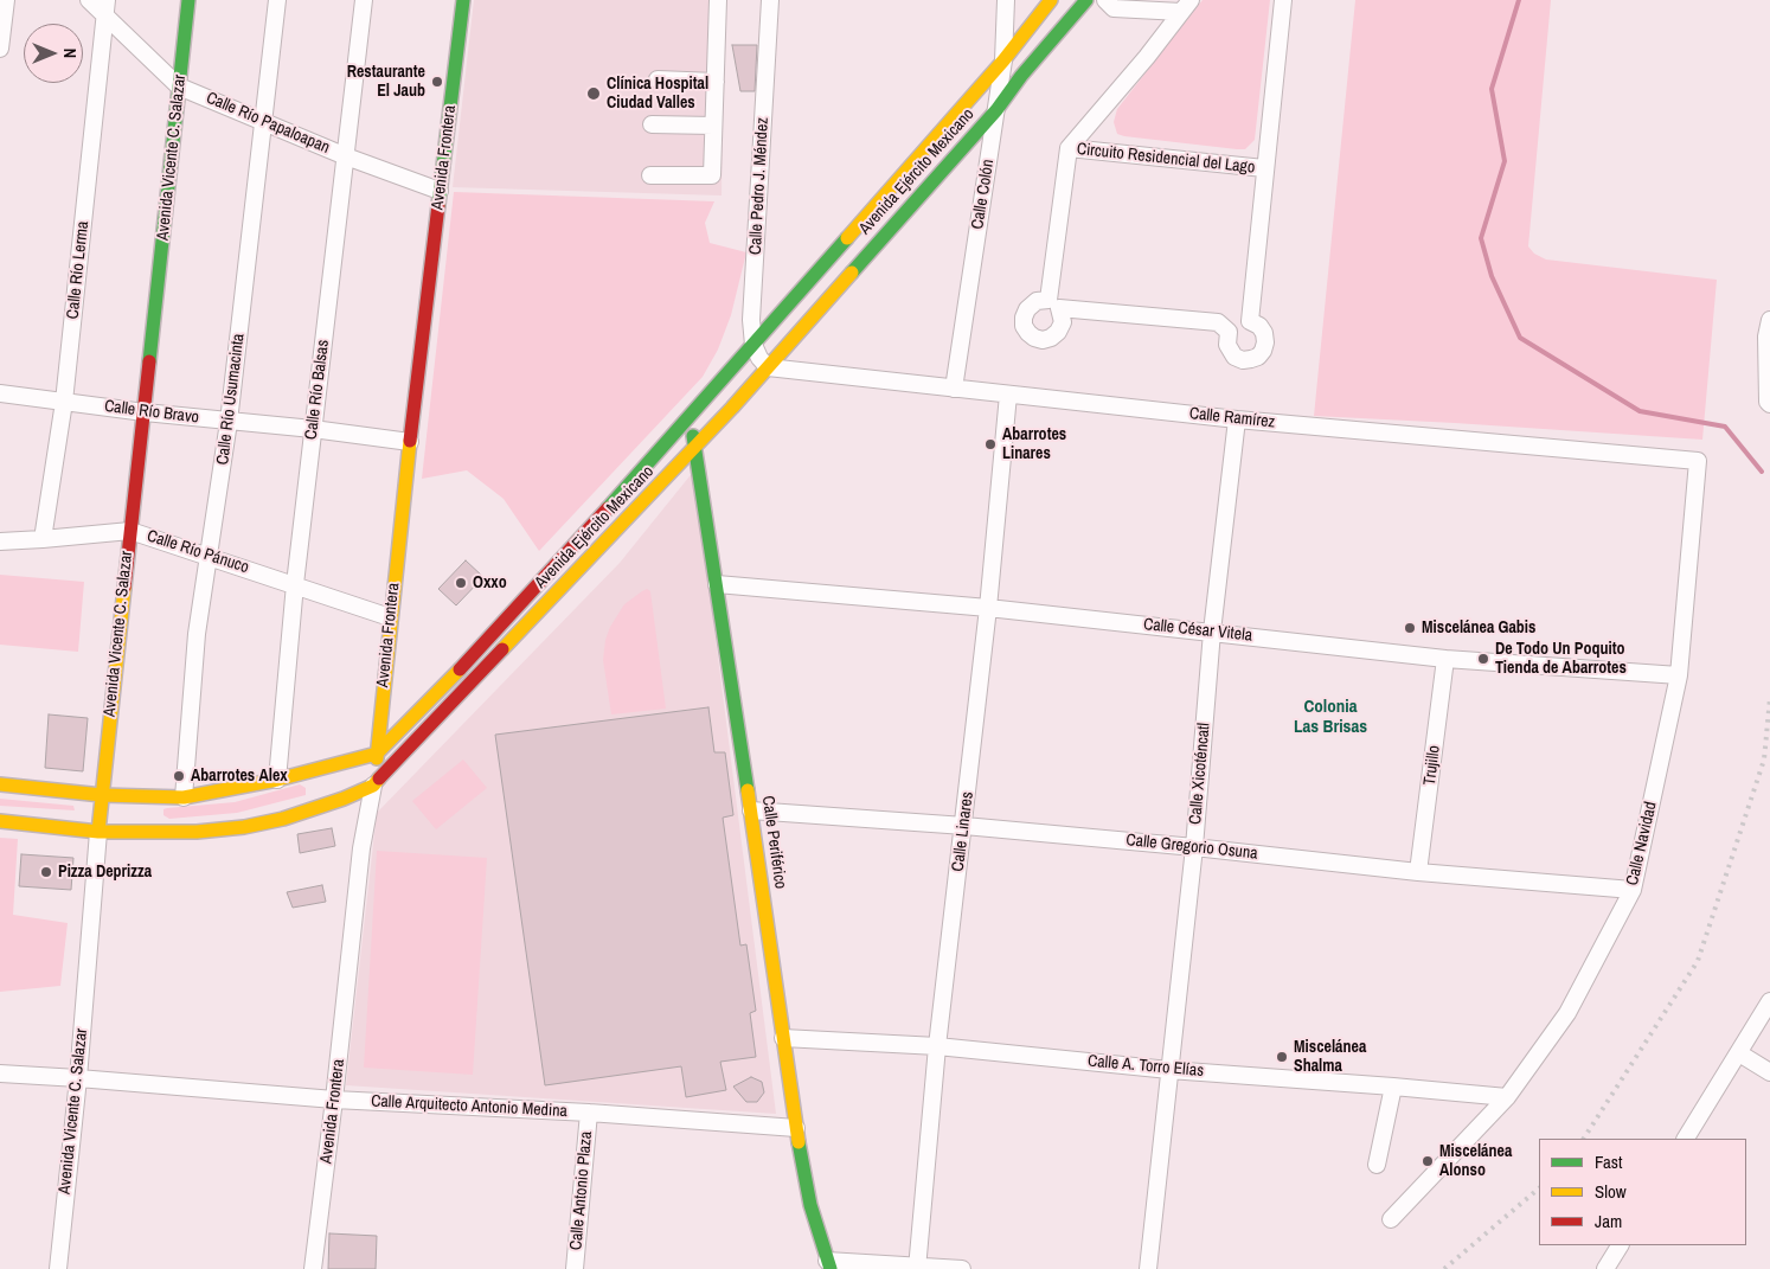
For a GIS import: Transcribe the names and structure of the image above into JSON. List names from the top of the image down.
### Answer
{
  "streets": {
    "main road": [
      "Avenida Vicente C. Salazar",
      "Avenida Frontera",
      "Avenida Ejército Mexicano",
      "Calle Periférico"
    ],
    "street": [
      "Calle Río Papaloapan",
      "Circuito Residencial del Lago",
      "Calle Pedro J. Méndez",
      "Calle Colón",
      "Calle Río Lerma",
      "Calle Río Balsas",
      "Calle Río Usumacinta",
      "Calle Río Bravo",
      "Calle Ramírez",
      "Calle Río Pánuco",
      "Calle César Vitela",
      "Trujillo",
      "Calle Xicoténcatl",
      "Calle Linares",
      "Calle Navidad",
      "Calle Gregorio Osuna",
      "Calle A. Torro Elías",
      "Calle Arquitecto Antonio Medina",
      "Calle Antonio Plaza"
    ]
  },
  "crossings": [
    ["Calle Río Papaloapan", "Avenida Vicente C. Salazar"],
    ["Calle Río Papaloapan", "Avenida Frontera"],
    ["Calle Río Papaloapan", "Calle Río Lerma"],
    ["Calle Río Papaloapan", "Calle Río Balsas"],
    ["Calle Río Papaloapan", "Calle Río Usumacinta"],
    ["Avenida Vicente C. Salazar", "Avenida Ejército Mexicano"],
    ["Avenida Vicente C. Salazar", "Calle Río Bravo"],
    ["Avenida Vicente C. Salazar", "Calle Río Pánuco"],
    ["Avenida Vicente C. Salazar", "Calle Arquitecto Antonio Medina"],
    ["Avenida Frontera", "Avenida Ejército Mexicano"],
    ["Avenida Frontera", "Calle Río Bravo"],
    ["Avenida Frontera", "Calle Río Pánuco"],
    ["Avenida Frontera", "Calle Arquitecto Antonio Medina"],
    ["Avenida Ejército Mexicano", "Calle Pedro J. Méndez"],
    ["Avenida Ejército Mexicano", "Calle Colón"],
    ["Avenida Ejército Mexicano", "Calle Ramírez"],
    ["Avenida Ejército Mexicano", "Calle Periférico"],
    ["Calle Pedro J. Méndez", "Calle Ramírez"],
    ["Calle Colón", "Calle Ramírez"],
    ["Calle Río Lerma", "Calle Río Bravo"],
    ["Calle Río Lerma", "Calle Río Pánuco"],
    ["Calle Río Balsas", "Calle Río Bravo"],
    ["Calle Río Balsas", "Calle Río Pánuco"],
    ["Calle Río Usumacinta", "Calle Río Bravo"],
    ["Calle Río Usumacinta", "Calle Río Pánuco"],
    ["Calle Ramírez", "Calle Xicoténcatl"],
    ["Calle Ramírez", "Calle Linares"],
    ["Calle Ramírez", "Calle Navidad"],
    ["Calle César Vitela", "Trujillo"],
    ["Calle César Vitela", "Calle Xicoténcatl"],
    ["Calle César Vitela", "Calle Linares"],
    ["Calle César Vitela", "Calle Periférico"],
    ["Calle César Vitela", "Calle Navidad"],
    ["Trujillo", "Calle Gregorio Osuna"],
    ["Calle Xicoténcatl", "Calle Gregorio Osuna"],
    ["Calle Xicoténcatl", "Calle A. Torro Elías"],
    ["Calle Linares", "Calle Gregorio Osuna"],
    ["Calle Linares", "Calle A. Torro Elías"],
    ["Calle Periférico", "Calle Gregorio Osuna"],
    ["Calle Periférico", "Calle A. Torro Elías"],
    ["Calle Periférico", "Calle Arquitecto Antonio Medina"],
    ["Calle Navidad", "Calle Gregorio Osuna"],
    ["Calle Navidad", "Calle A. Torro Elías"],
    ["Calle Arquitecto Antonio Medina", "Calle Antonio Plaza"]
  ],
  "districts": ["Colonia Las Brisas"],
  "places": [
    "Restaurante El Jaub",
    "Clínica Hospital Ciudad Valles",
    "Abarrotes Linares",
    "Oxxo",
    "Miscelánea Gabis",
    "De Todo Un Poquito Tienda de Abarrotes",
    "Abarrotes Alex",
    "Pizza Deprizza",
    "Miscelánea Shalma",
    "Miscelánea Alonso"
  ],
  "legend": ["Fast", "Slow", "Jam"],
  "north": "right"
}
